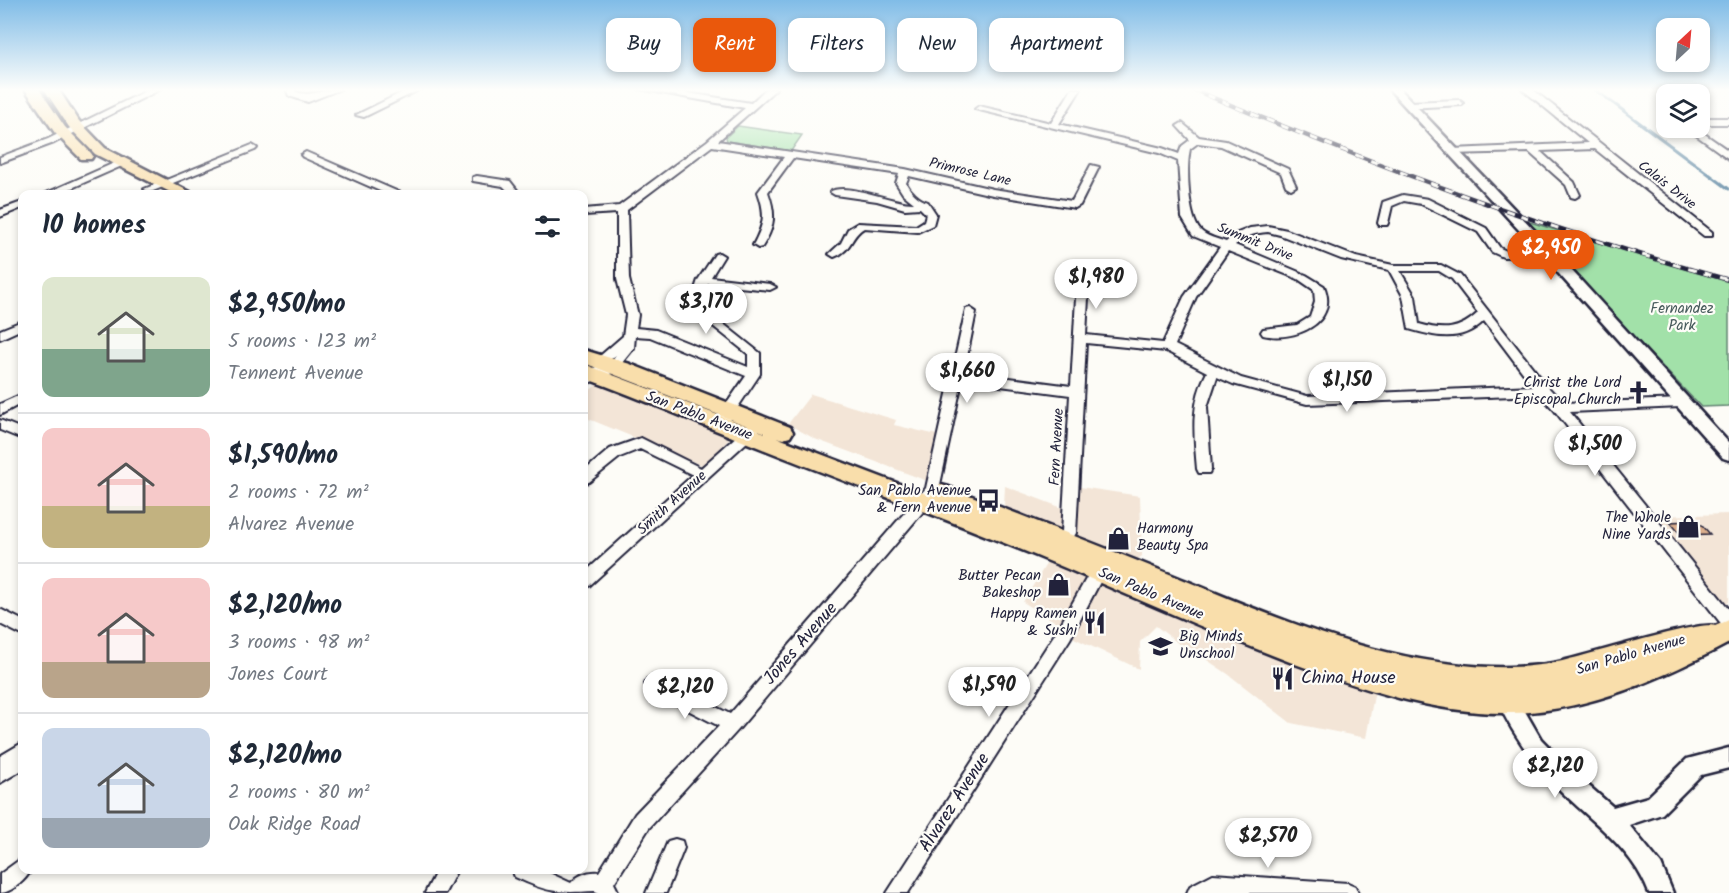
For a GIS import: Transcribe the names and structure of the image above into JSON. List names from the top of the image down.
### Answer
{
  "streets": {
    "main road": ["San Pablo Avenue"],
    "street": [
      "Primrose Lane",
      "Calais Drive",
      "Summit Drive",
      "Fern Avenue",
      "Smith Avenue",
      "Jones Avenue",
      "Alvarez Avenue"
    ]
  },
  "crossings": [
    ["San Pablo Avenue", "Fern Avenue"],
    ["San Pablo Avenue", "Smith Avenue"],
    ["San Pablo Avenue", "Jones Avenue"],
    ["San Pablo Avenue", "Alvarez Avenue"]
  ],
  "parks": ["Fernandez Park"],
  "places": {
    "church": ["Christ the Lord Episcopal Church"],
    "bus stop": ["San Pablo Avenue & Fern Avenue"],
    "shop": ["The Whole Nine Yards", "Harmony Beauty Spa", "Butter Pecan Bakeshop"],
    "restaurant": ["Happy Ramen & Sushi", "China House"],
    "school or university": ["Big Minds Unschool"]
  },
  "north": "top right",
  "page": {
    "chip": [
      "Buy",
      "Rent",
      "Filters",
      "New",
      "Apartment"
    ],
    "heading": "10 homes",
    "price": [
      "$2,950",
      "$1,980",
      "$3,170",
      "$1,660",
      "$1,150",
      "$1,500",
      "$1,590",
      "$2,120",
      "$2,120",
      "$2,570"
    ],
    "list": [
      {
        "name": "$2,950/mo",
        "note": "5 rooms · 123 m² · Tennent Avenue"
      },
      {
        "name": "$1,590/mo",
        "note": "2 rooms · 72 m² · Alvarez Avenue"
      },
      {
        "name": "$2,120/mo",
        "note": "3 rooms · 98 m² · Jones Court"
      },
      {
        "name": "$2,120/mo",
        "note": "2 rooms · 80 m² · Oak Ridge Road"
      }
    ]
  }
}
